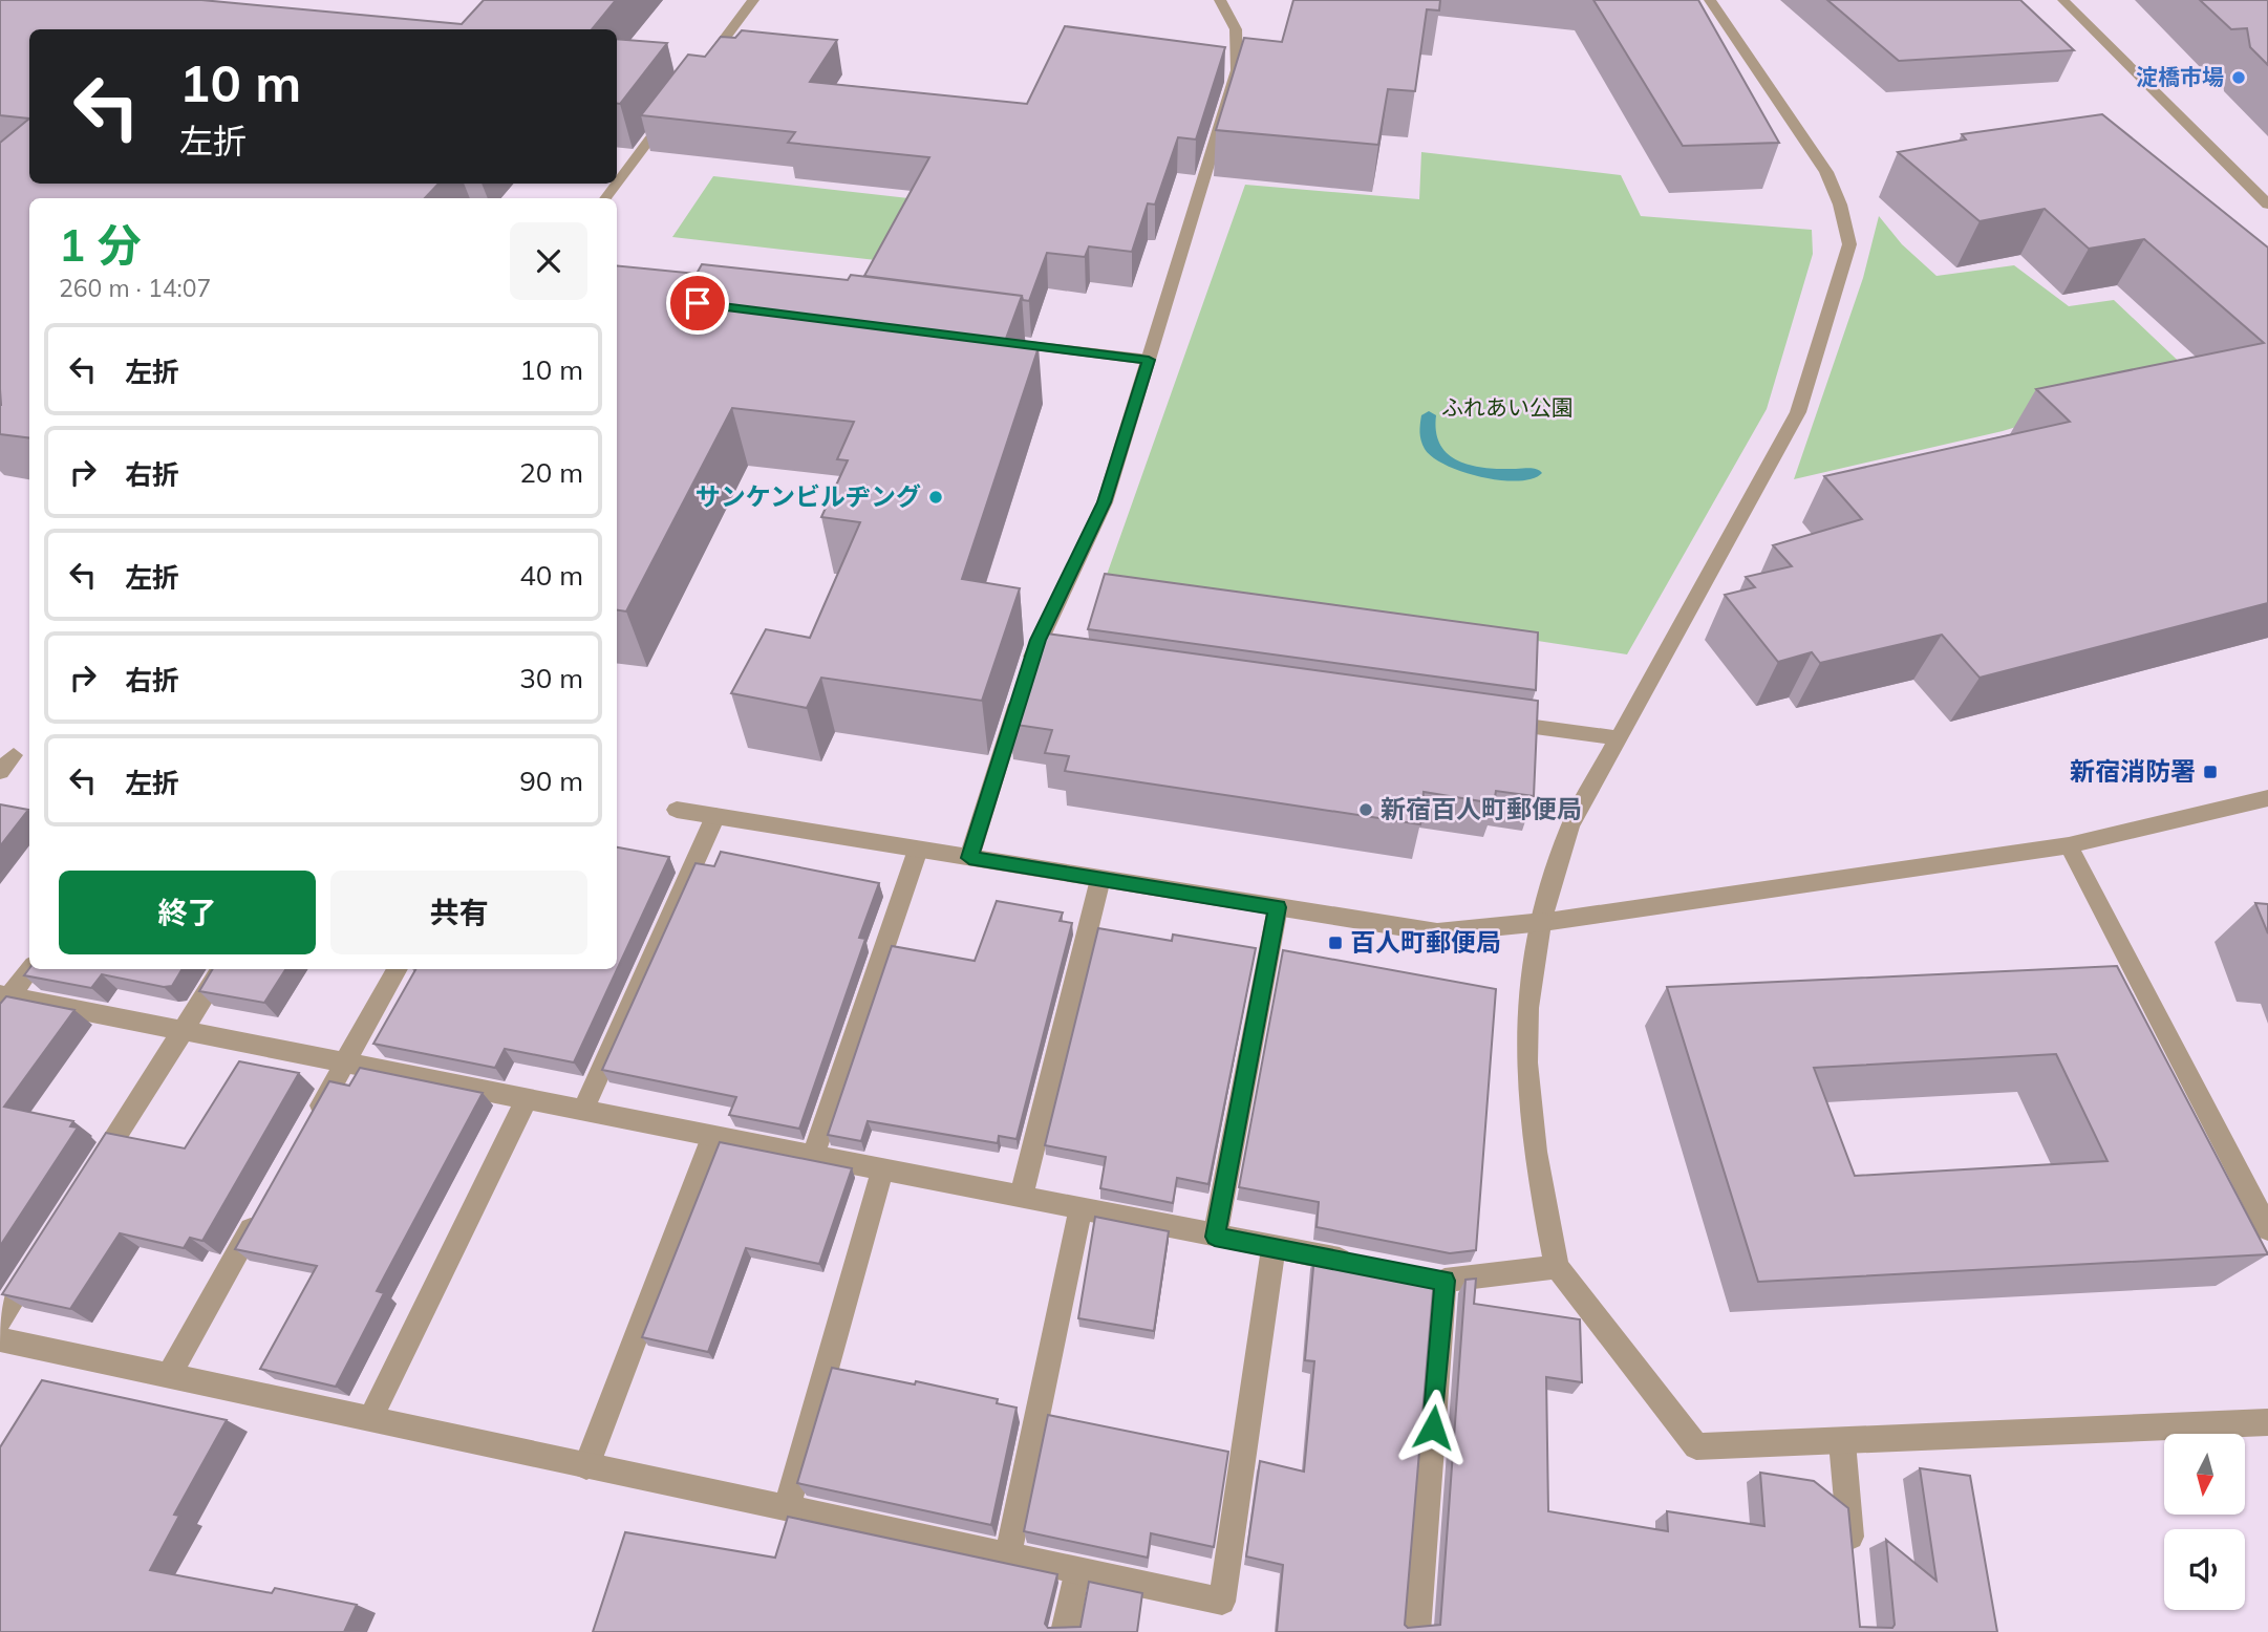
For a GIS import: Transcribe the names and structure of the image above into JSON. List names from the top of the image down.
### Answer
{
  "parks": ["ふれあい公園"],
  "places": {
    "other": ["淀橋市場", "サンケンビルヂング", "新宿百人町郵便局"],
    "transit": ["新宿消防署", "百人町郵便局"]
  },
  "north": "bottom",
  "page": {
    "turn": ["10 m", "左折"],
    "heading": ["1 分", "260 m · 14:07"],
    "list": [
      {
        "name": "左折",
        "value": "10 m"
      },
      {
        "name": "右折",
        "value": "20 m"
      },
      {
        "name": "左折",
        "value": "40 m"
      },
      {
        "name": "右折",
        "value": "30 m"
      },
      {
        "name": "左折",
        "value": "90 m"
      }
    ],
    "buttons": ["終了", "共有"]
  }
}
